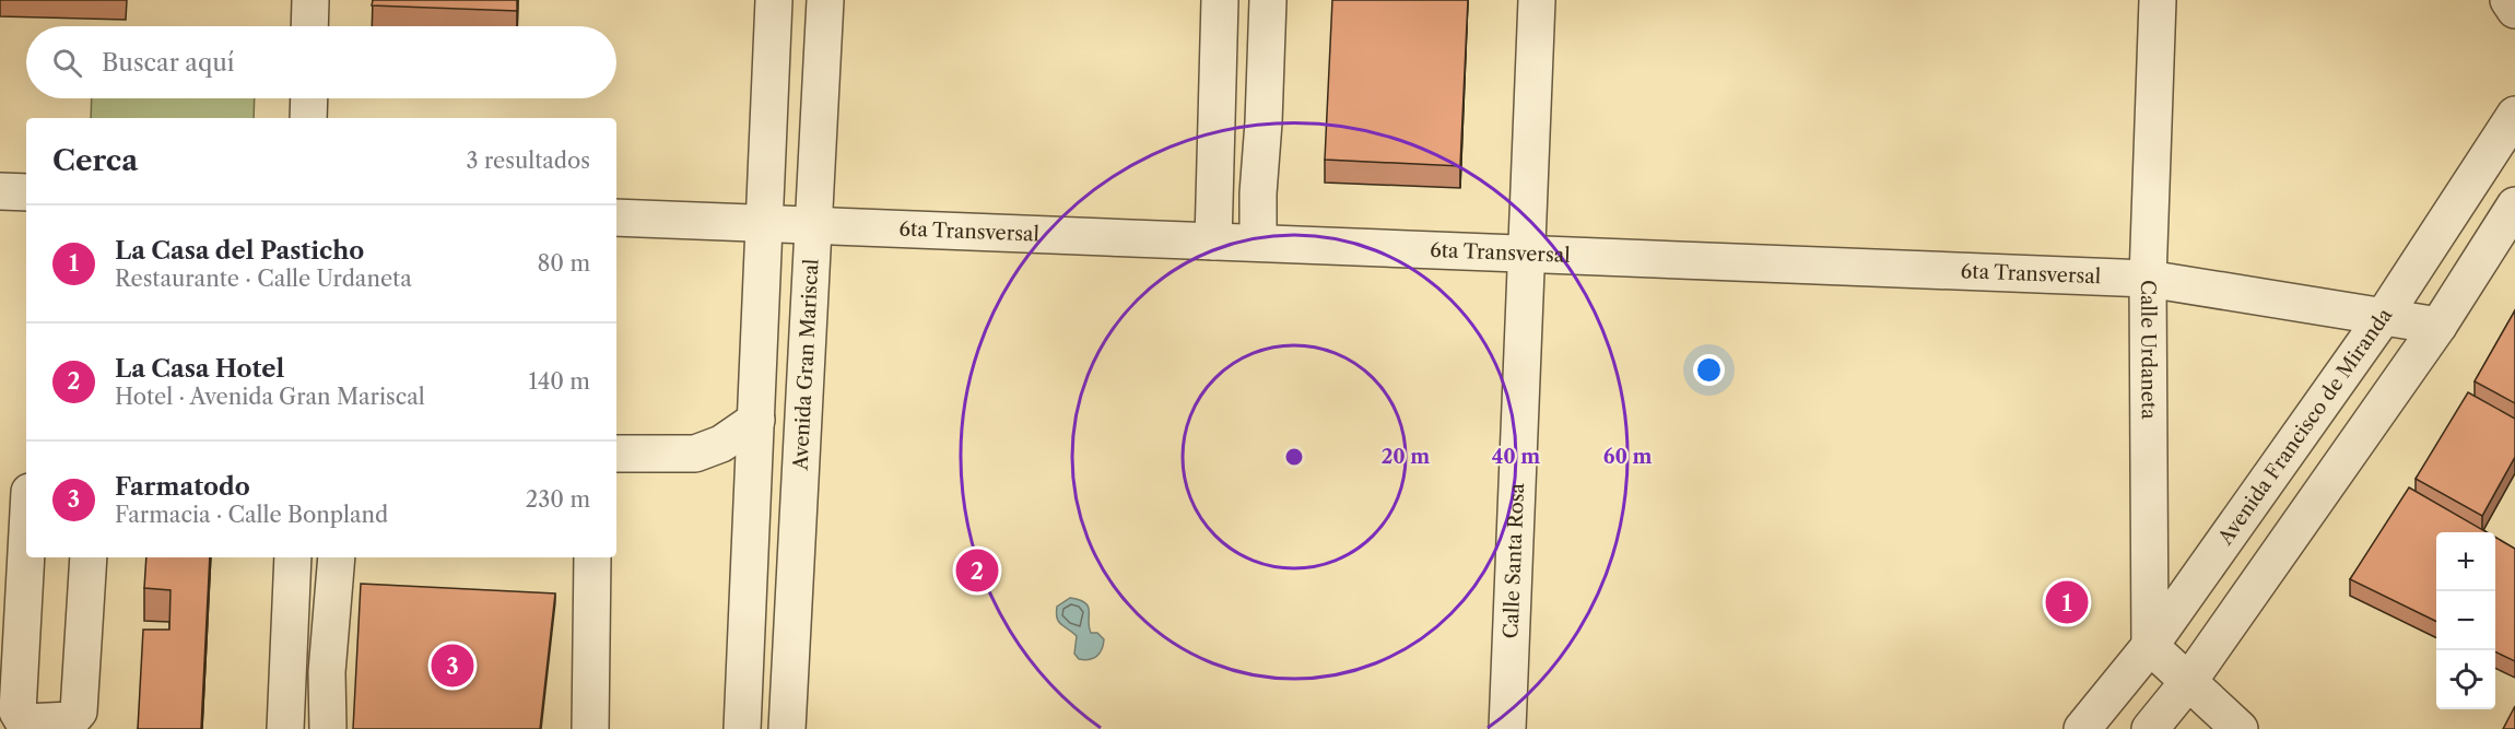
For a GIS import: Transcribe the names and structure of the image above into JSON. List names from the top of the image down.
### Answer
{
  "streets": {
    "street": [
      "6ta Transversal",
      "Calle Urdaneta",
      "Avenida Gran Mariscal",
      "Avenida Francisco de Miranda",
      "Calle Santa Rosa"
    ]
  },
  "crossings": [
    ["6ta Transversal", "Calle Urdaneta"],
    ["6ta Transversal", "Avenida Gran Mariscal"],
    ["6ta Transversal", "Avenida Francisco de Miranda"],
    ["6ta Transversal", "Calle Santa Rosa"],
    ["Calle Urdaneta", "Avenida Francisco de Miranda"]
  ],
  "page": {
    "search": "Buscar aquí",
    "heading": ["Cerca", "3 resultados"],
    "list": [
      {
        "mark": "1",
        "name": "La Casa del Pasticho",
        "note": "Restaurante · Calle Urdaneta",
        "value": "80 m"
      },
      {
        "mark": "2",
        "name": "La Casa Hotel",
        "note": "Hotel · Avenida Gran Mariscal",
        "value": "140 m"
      },
      {
        "mark": "3",
        "name": "Farmatodo",
        "note": "Farmacia · Calle Bonpland",
        "value": "230 m"
      }
    ],
    "map_buttons": ["+", "−"],
    "pins": ["2", "1", "3"]
  },
  "rings": ["20 m", "40 m", "60 m"]
}
